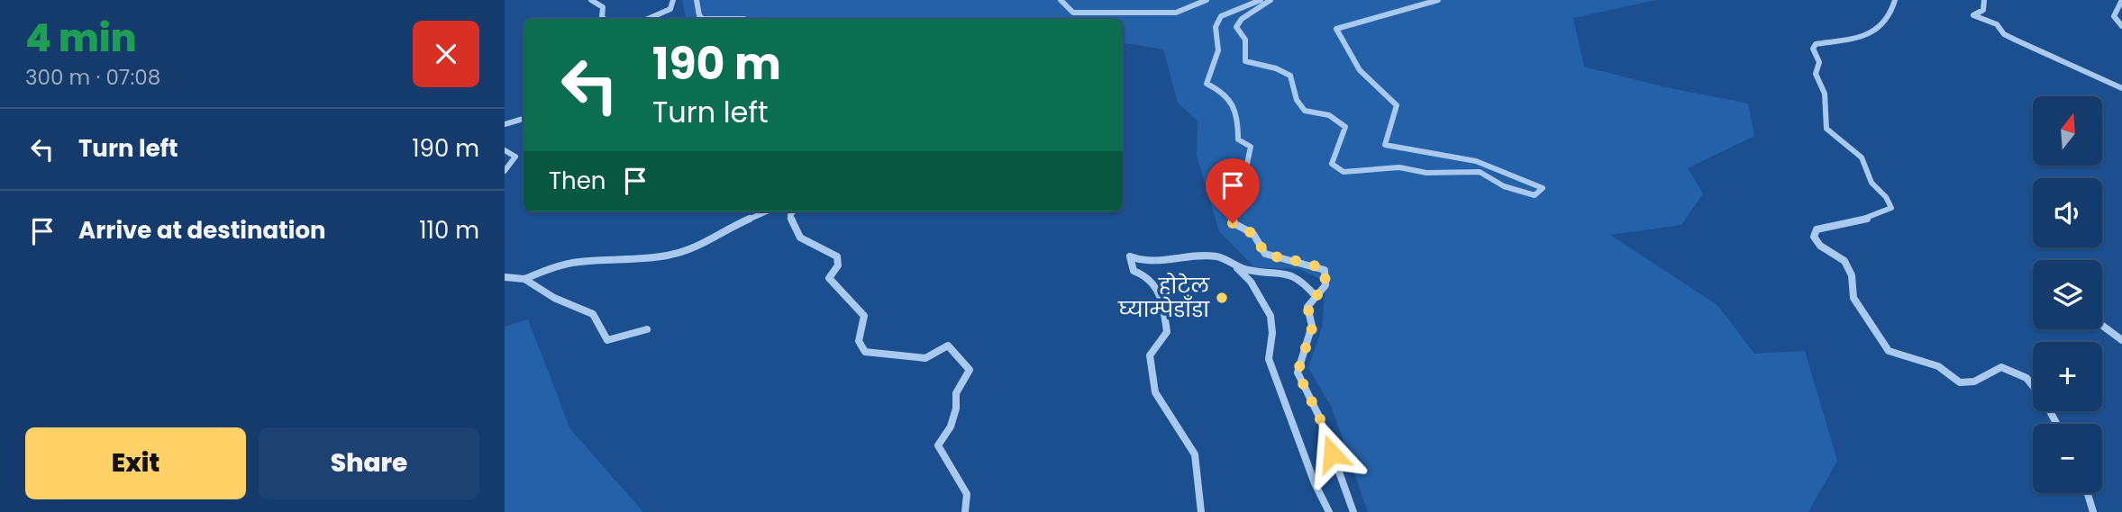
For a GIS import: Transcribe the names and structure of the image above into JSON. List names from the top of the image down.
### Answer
{
  "places": ["होटेल घ्याम्पेडाँडा"],
  "north": "top",
  "page": {
    "heading": ["4 min", "300 m · 07:08"],
    "turn": ["190 m", "Turn left"],
    "map_buttons": ["+", "−"],
    "list": [
      {
        "name": "Turn left",
        "value": "190 m"
      },
      {
        "name": "Arrive at destination",
        "value": "110 m"
      }
    ],
    "then": "Then",
    "buttons": ["Exit", "Share"]
  }
}
